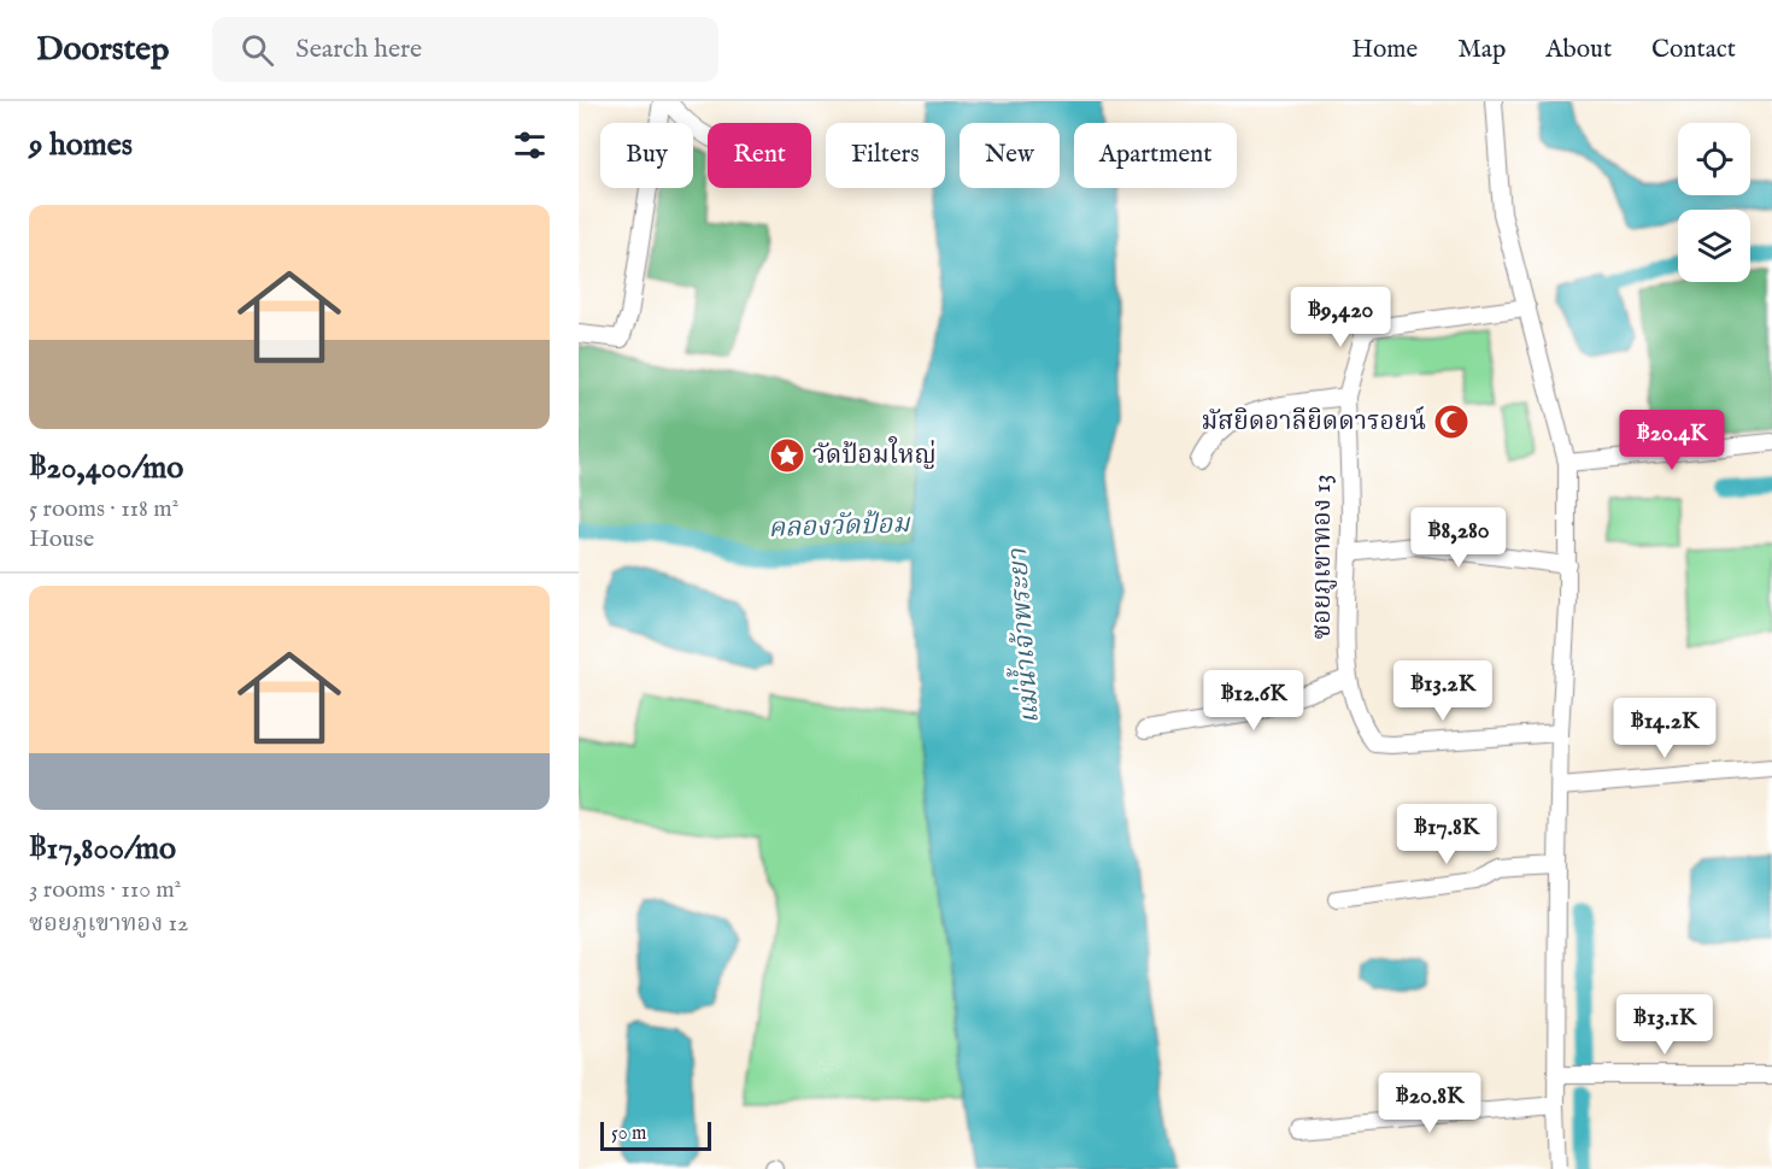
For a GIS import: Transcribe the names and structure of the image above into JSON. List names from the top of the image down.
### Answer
{
  "streets": {
    "street": ["ซอยภูเขาทอง 13"]
  },
  "water": ["คลองวัดป้อม", "แม่น้ำเจ้าพระยา"],
  "places": {
    "mosque": ["มัสยิดอาลียิดดารอยน์"],
    "place": ["วัดป้อมใหญ่"]
  },
  "scale_bar": "50 m",
  "page": {
    "header": "Doorstep",
    "search": "Search here",
    "nav": [
      "Home",
      "Map",
      "About",
      "Contact"
    ],
    "heading": "9 homes",
    "chip": [
      "Buy",
      "Rent",
      "Filters",
      "New",
      "Apartment"
    ],
    "list": [
      {
        "name": "฿20,400/mo",
        "note": "5 rooms · 118 m² · House"
      },
      {
        "name": "฿17,800/mo",
        "note": "3 rooms · 110 m² · ซอยภูเขาทอง 12"
      }
    ],
    "price": [
      "฿9,420",
      "฿20.4K",
      "฿8,280",
      "฿13.2K",
      "฿12.6K",
      "฿14.2K",
      "฿17.8K",
      "฿13.1K",
      "฿20.8K"
    ],
    "scale": "50 m"
  }
}
